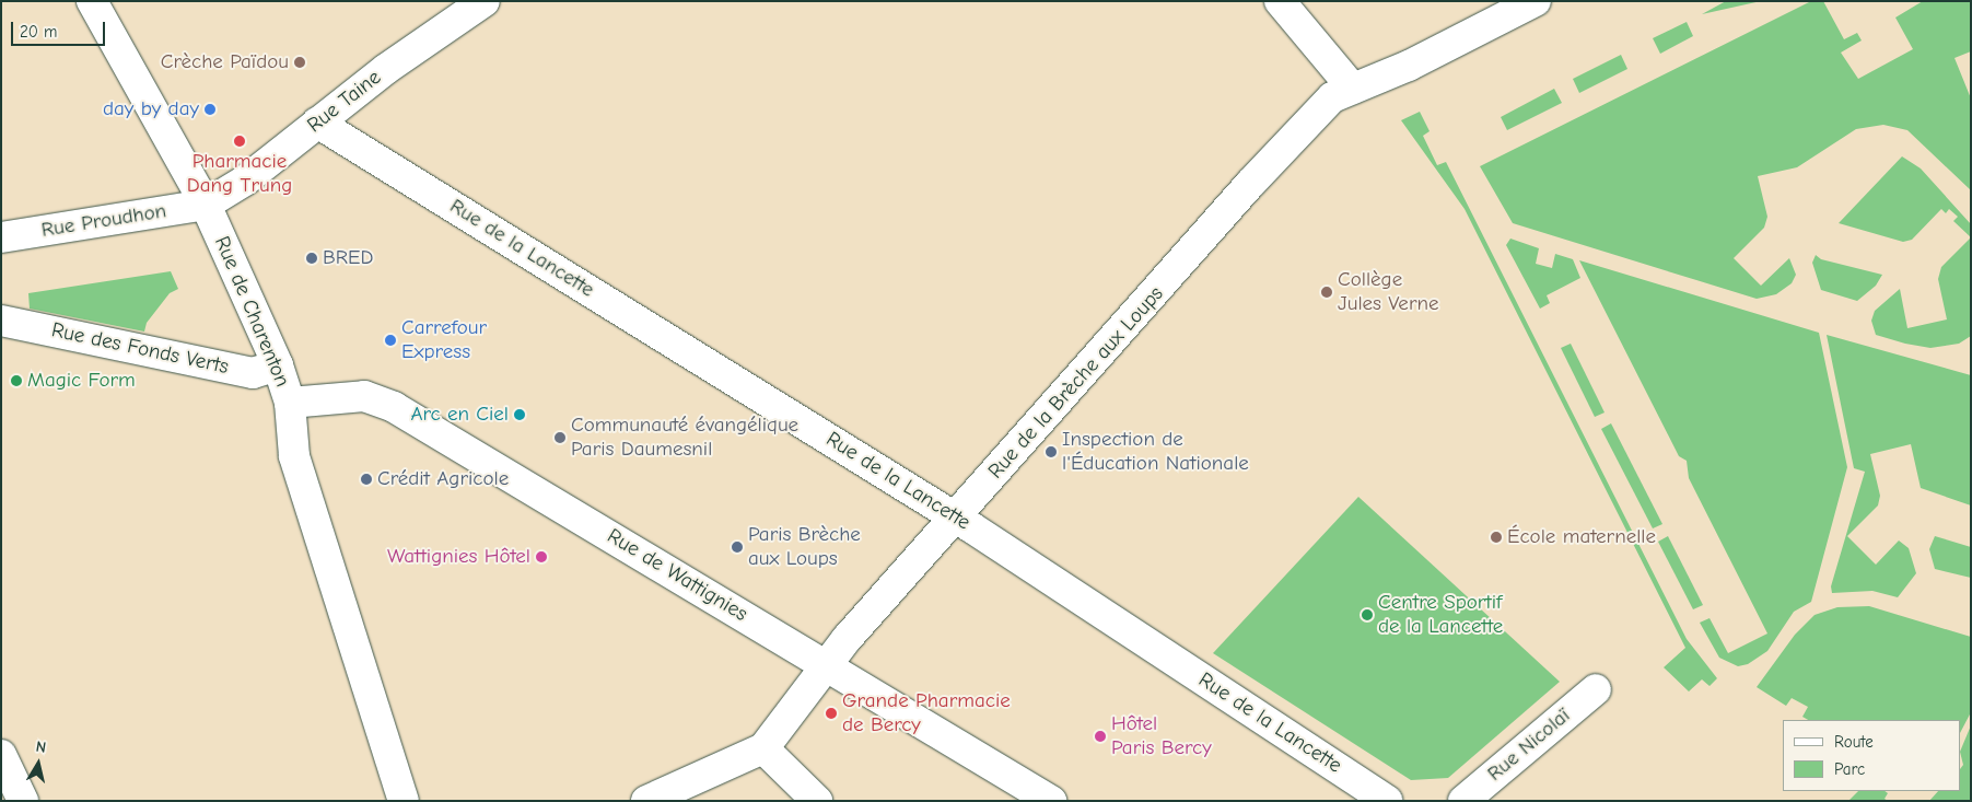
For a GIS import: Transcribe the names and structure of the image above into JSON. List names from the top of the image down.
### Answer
{
  "streets": {
    "street": [
      "Rue Taine",
      "Rue Proudhon",
      "Rue de la Lancette",
      "Rue de Charenton",
      "Rue des Fonds Verts",
      "Rue de la Brèche aux Loups",
      "Rue de Wattignies",
      "Rue Nicolaï"
    ]
  },
  "crossings": [
    ["Rue Taine", "Rue Proudhon"],
    ["Rue Taine", "Rue de la Lancette"],
    ["Rue Taine", "Rue de Charenton"],
    ["Rue Proudhon", "Rue de Charenton"],
    ["Rue de la Lancette", "Rue de la Brèche aux Loups"],
    ["Rue de Charenton", "Rue des Fonds Verts"],
    ["Rue de Charenton", "Rue de Wattignies"],
    ["Rue de la Brèche aux Loups", "Rue de Wattignies"]
  ],
  "places": [
    "Crèche Païdou",
    "day by day",
    "Pharmacie Dang Trung",
    "BRED",
    "Collège Jules Verne",
    "Carrefour Express",
    "Magic Form",
    "Arc en Ciel",
    "Communauté évangélique Paris Daumesnil",
    "Inspection de l'Éducation Nationale",
    "Crédit Agricole",
    "École maternelle",
    "Paris Brèche aux Loups",
    "Wattignies Hôtel",
    "Centre Sportif de la Lancette",
    "Grande Pharmacie de Bercy",
    "Hôtel Paris Bercy"
  ],
  "legend": ["Route", "Parc"],
  "scale_bar": "20 m",
  "north": "top"
}
